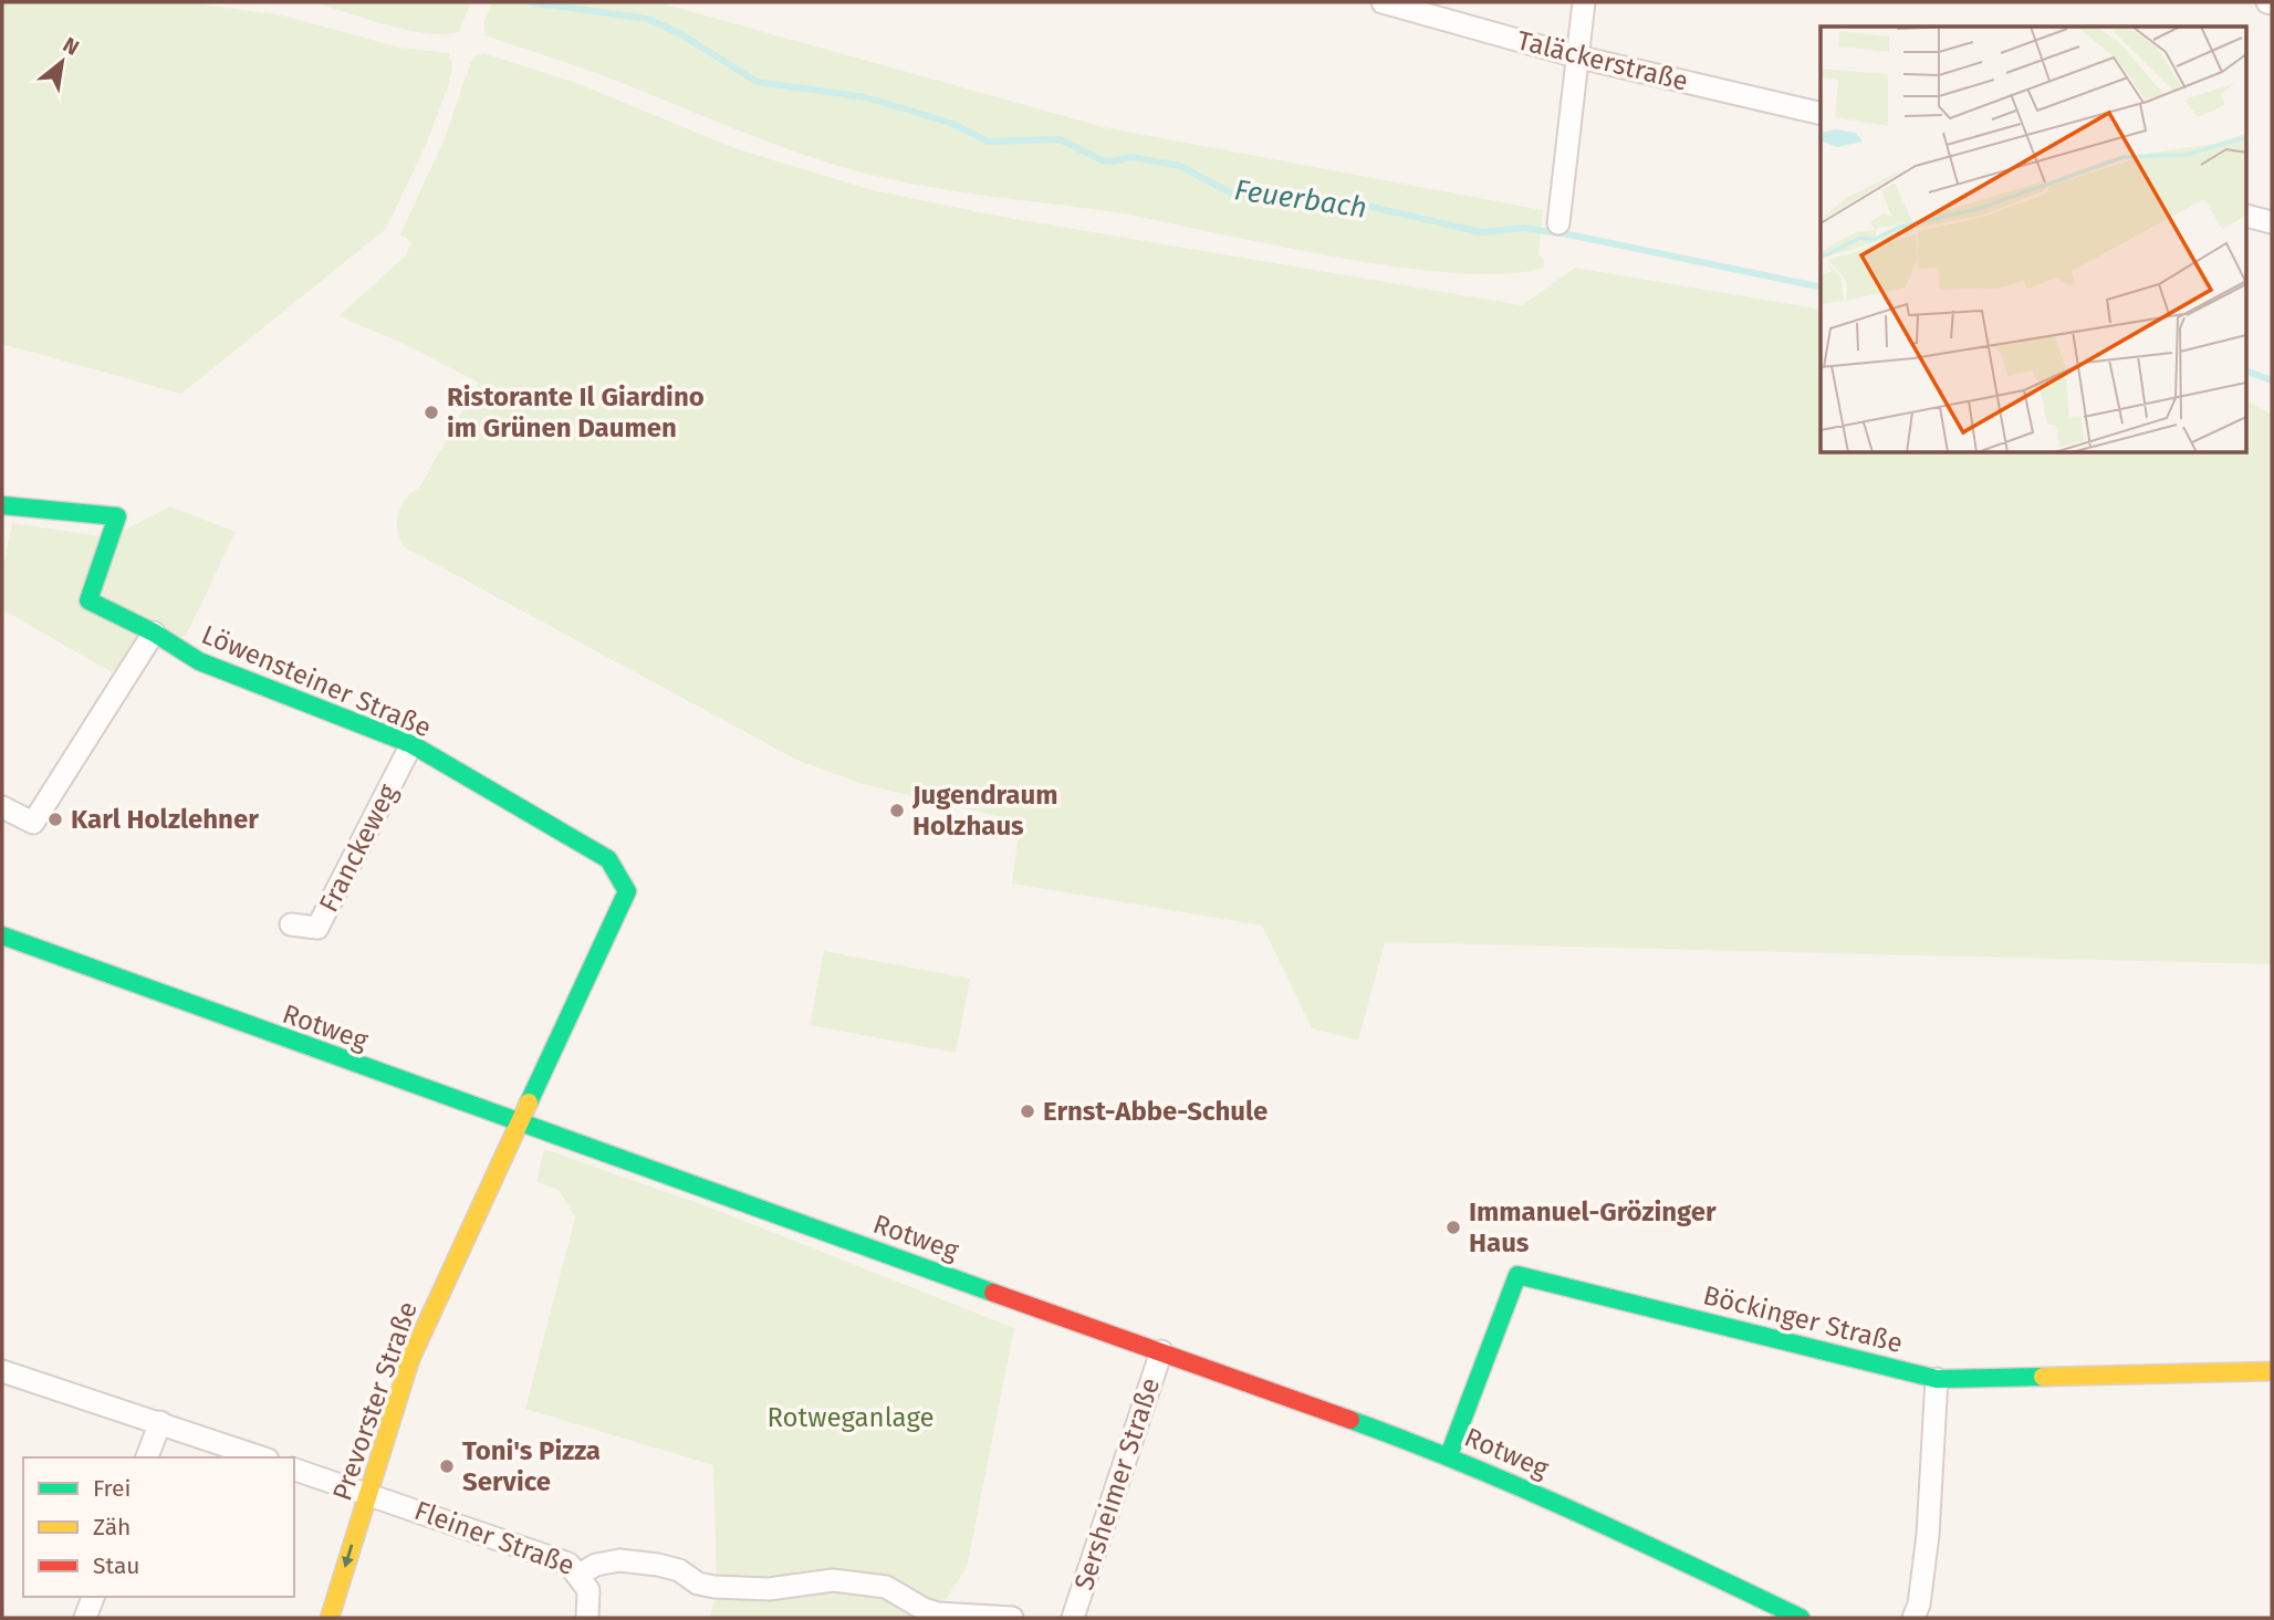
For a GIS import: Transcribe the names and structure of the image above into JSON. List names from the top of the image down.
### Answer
{
  "streets": {
    "street": [
      "Taläckerstraße",
      "Löwensteiner Straße",
      "Franckeweg",
      "Rotweg",
      "Böckinger Straße",
      "Prevorster Straße",
      "Sersheimer Straße",
      "Fleiner Straße"
    ]
  },
  "crossings": [
    ["Löwensteiner Straße", "Franckeweg"],
    ["Löwensteiner Straße", "Rotweg"],
    ["Löwensteiner Straße", "Prevorster Straße"],
    ["Rotweg", "Böckinger Straße"],
    ["Rotweg", "Prevorster Straße"],
    ["Rotweg", "Sersheimer Straße"],
    ["Prevorster Straße", "Fleiner Straße"]
  ],
  "water": ["Feuerbach"],
  "parks": ["Rotweganlage"],
  "places": [
    "Ristorante Il Giardino im Grünen Daumen",
    "Jugendraum Holzhaus",
    "Karl Holzlehner",
    "Ernst-Abbe-Schule",
    "Immanuel-Grözinger Haus",
    "Toni's Pizza Service"
  ],
  "legend": ["Frei", "Zäh", "Stau"],
  "north": "top right"
}
